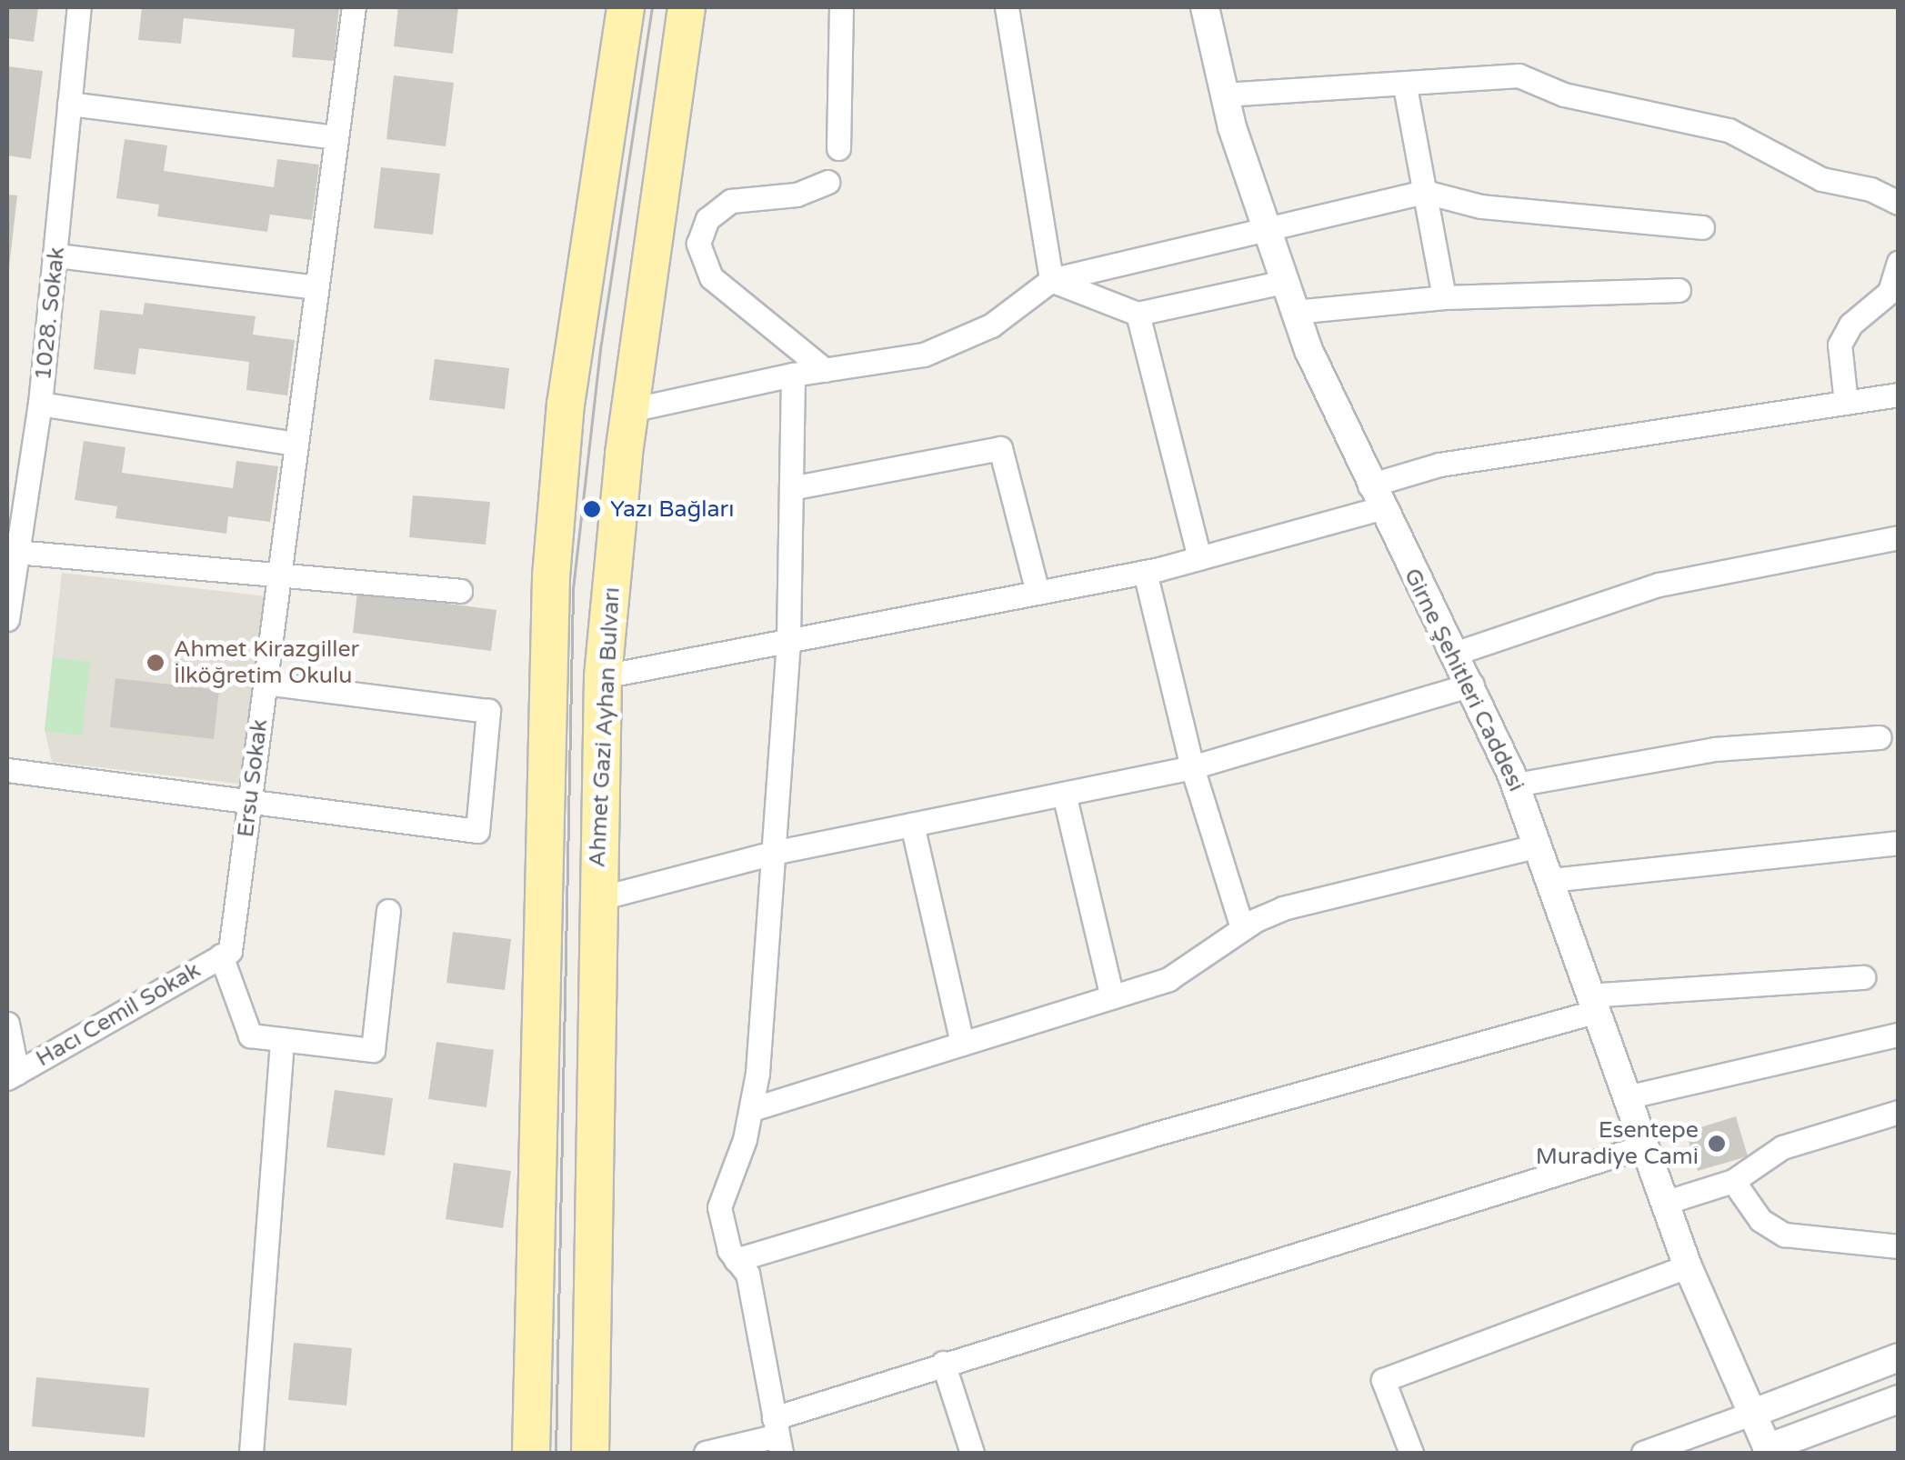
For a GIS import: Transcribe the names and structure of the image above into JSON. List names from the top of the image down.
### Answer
{
  "streets": {
    "main road": ["Ahmet Gazi Ayhan Bulvarı"],
    "street": [
      "1028. Sokak",
      "Girne Şehitleri Caddesi",
      "Ersu Sokak",
      "Hacı Cemil Sokak"
    ]
  },
  "crossings": [
    ["Ersu Sokak", "Hacı Cemil Sokak"]
  ],
  "places": ["Yazı Bağları", "Ahmet Kirazgiller İlköğretim Okulu", "Esentepe Muradiye Cami"]
}
